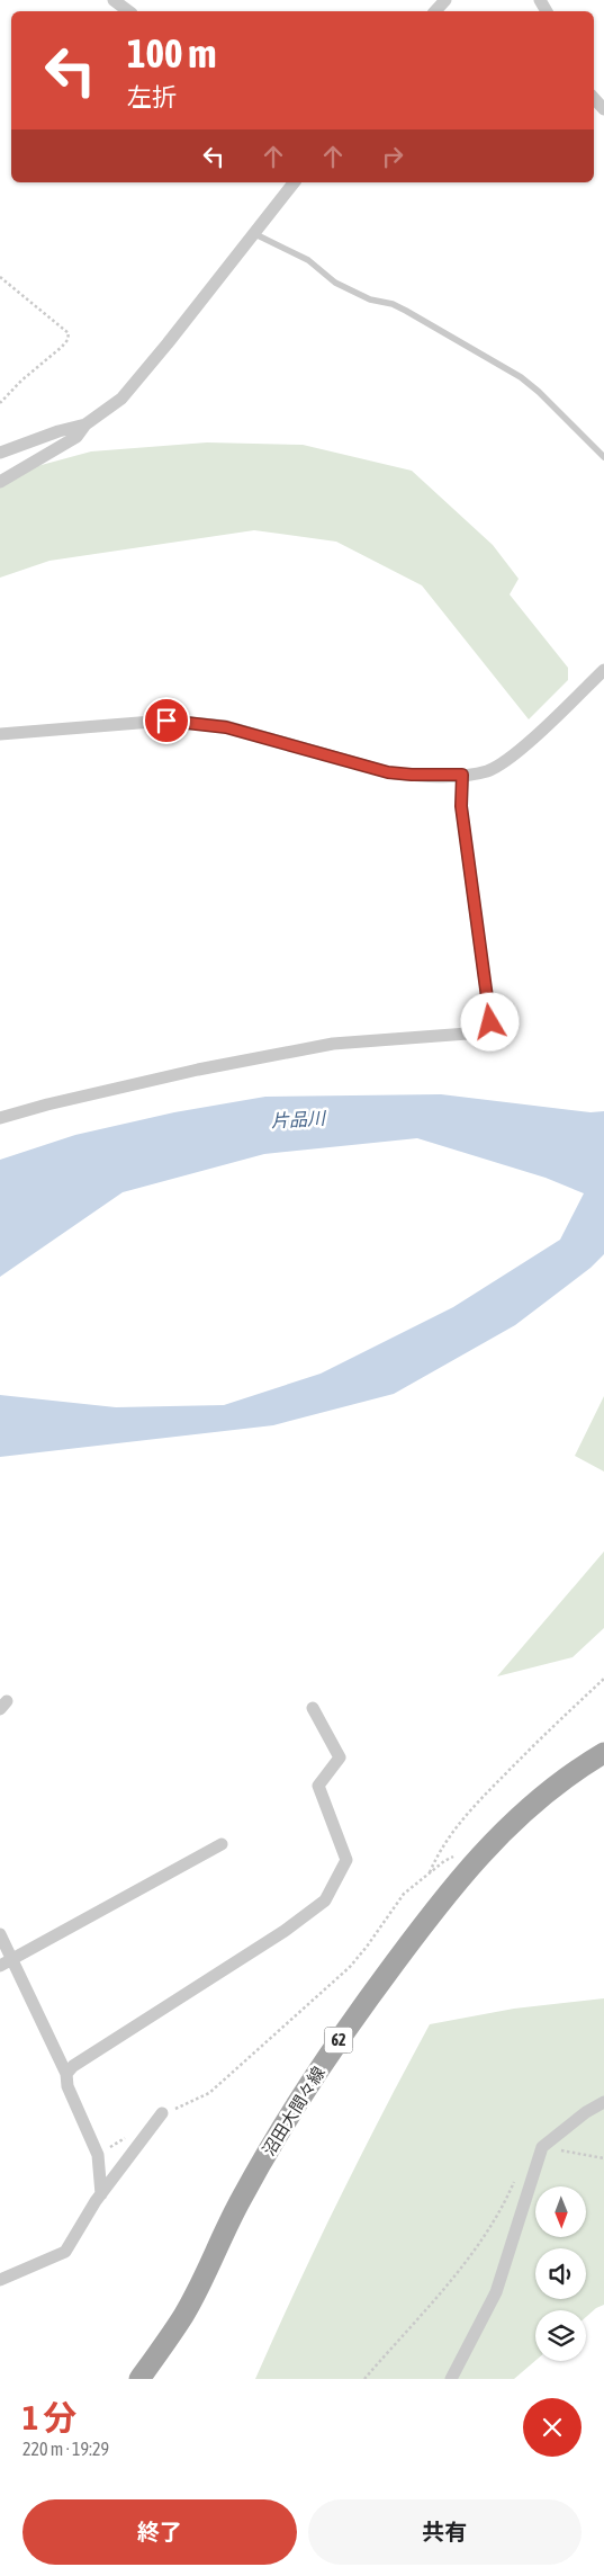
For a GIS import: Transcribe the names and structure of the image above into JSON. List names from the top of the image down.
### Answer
{
  "streets": {
    "main road": ["62", "沼田大間々線"]
  },
  "water": ["片品川"],
  "north": "bottom",
  "page": {
    "turn": ["100 m", "左折"],
    "heading": ["1 分", "220 m · 19:29"],
    "buttons": ["終了", "共有"]
  }
}
